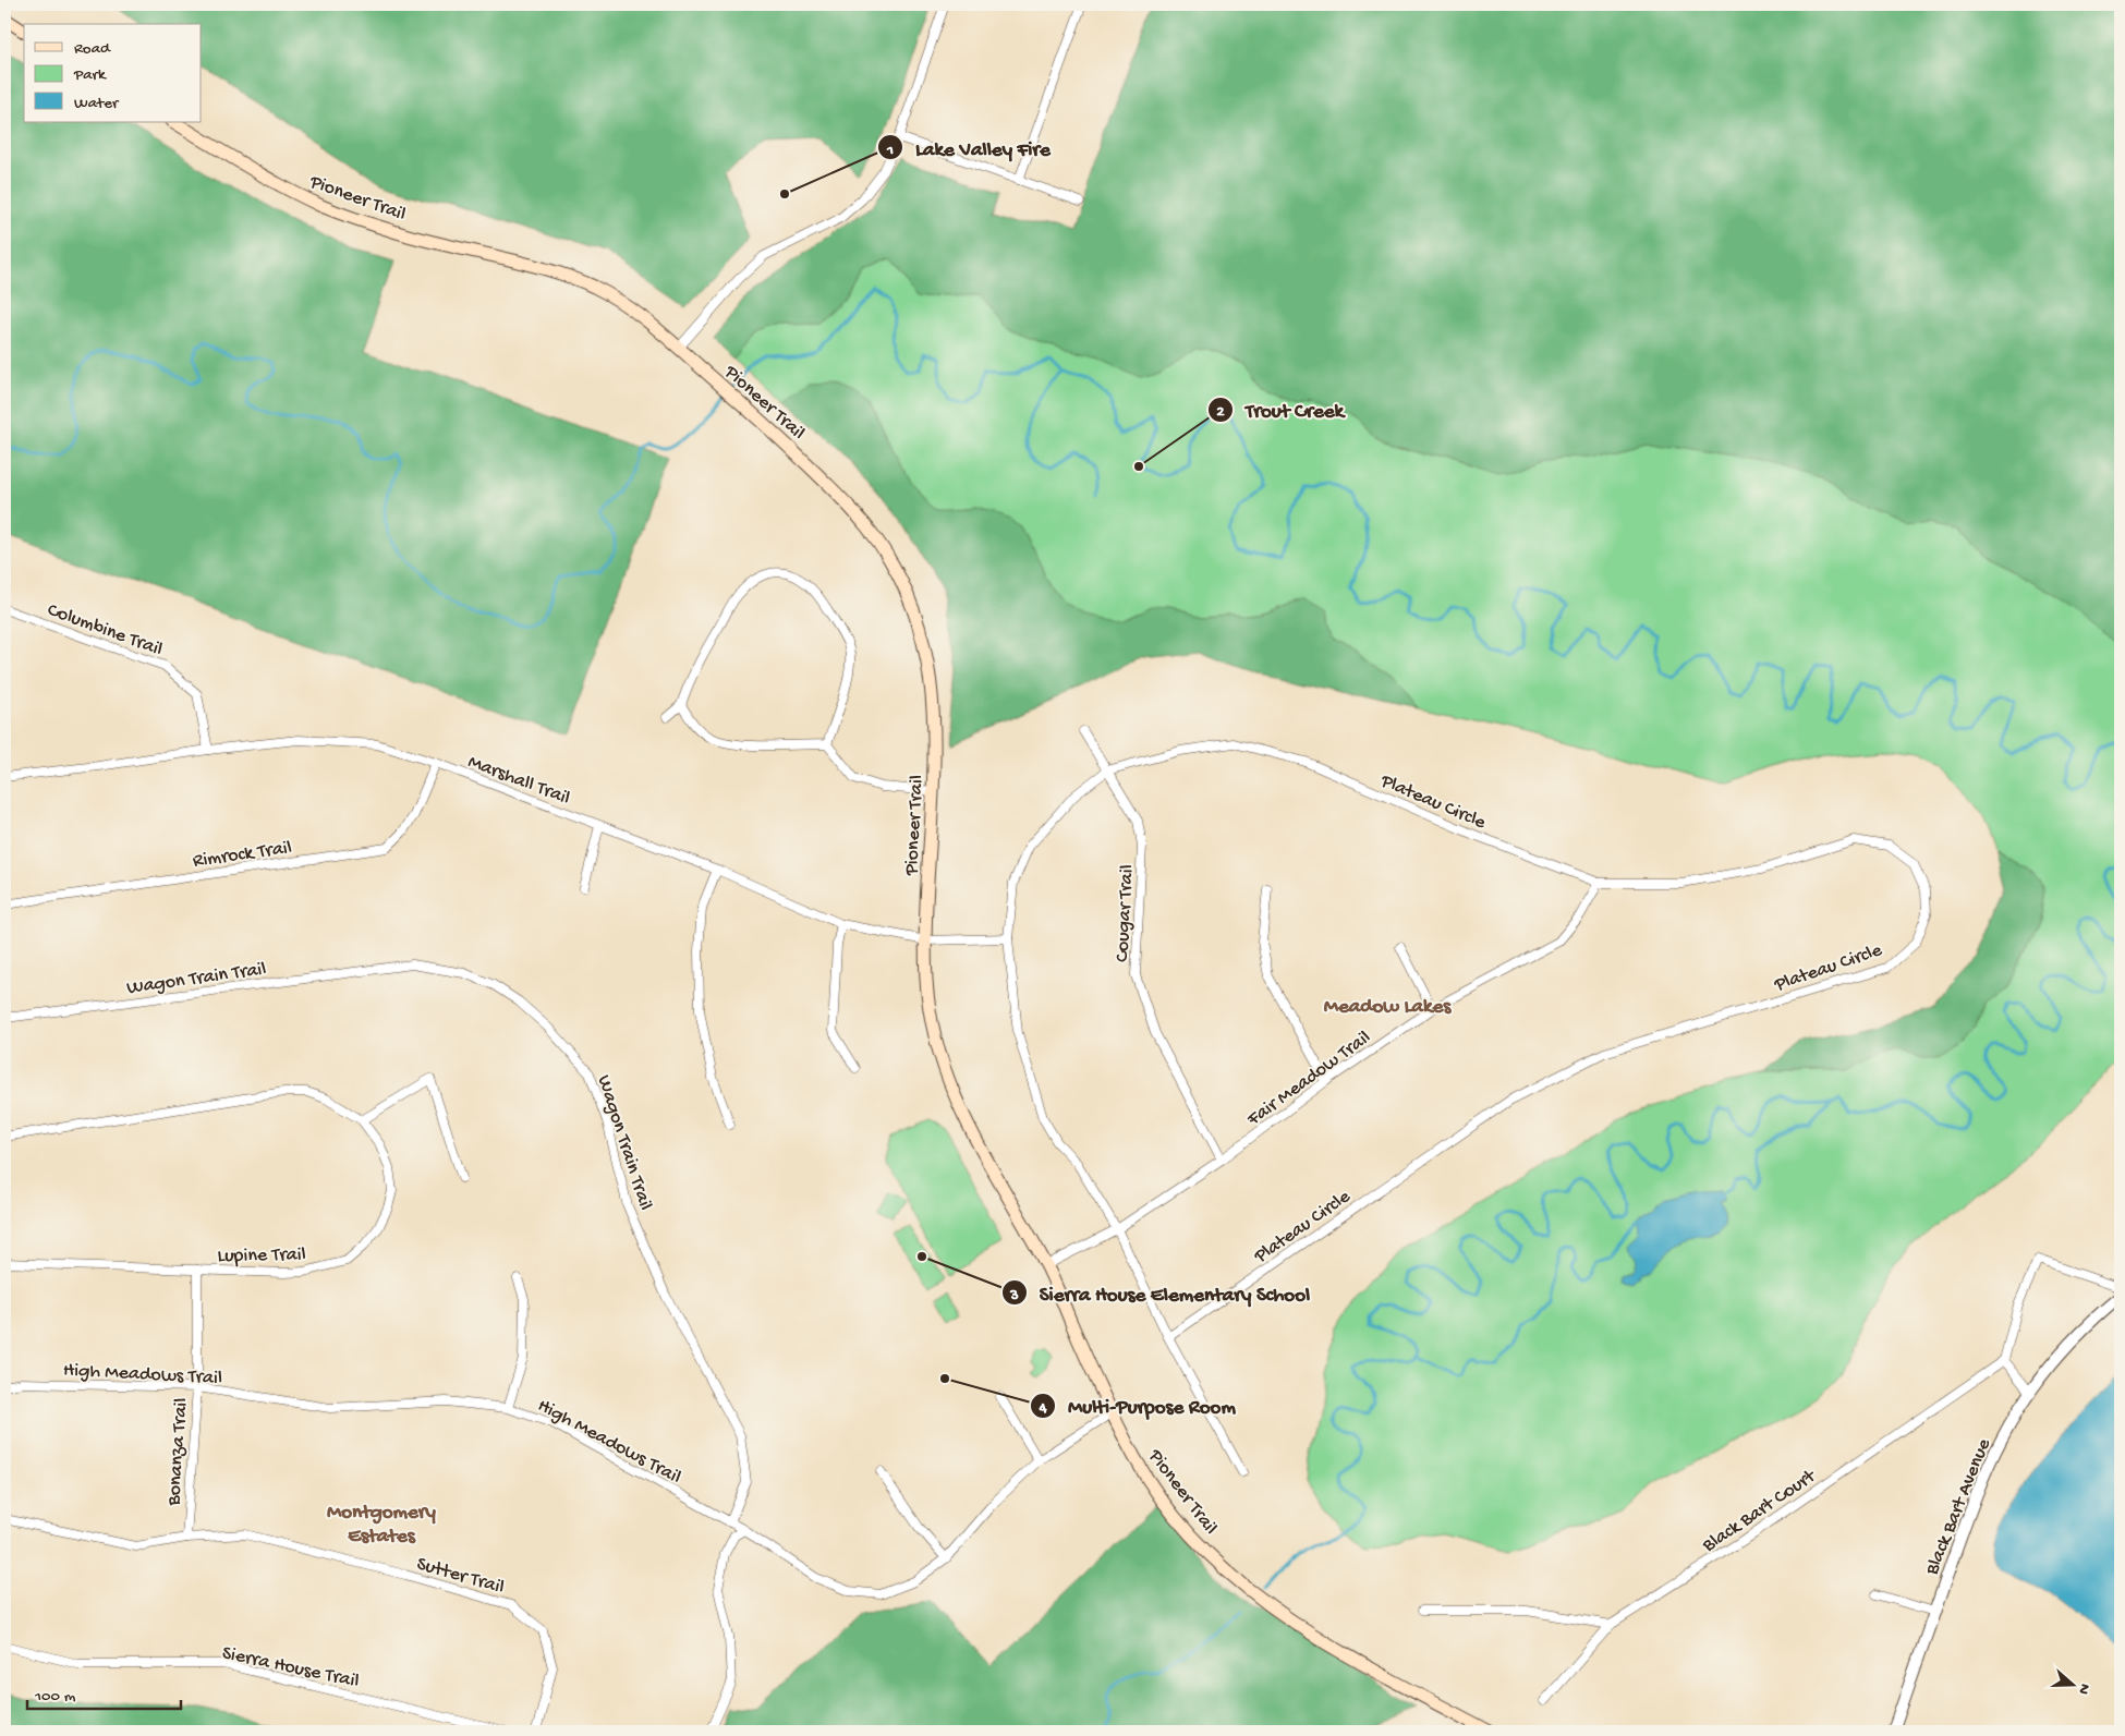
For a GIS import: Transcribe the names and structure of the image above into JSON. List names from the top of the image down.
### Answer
{
  "streets": {
    "main road": ["Pioneer Trail"],
    "street": [
      "Columbine Trail",
      "Marshall Trail",
      "Plateau Circle",
      "Rimrock Trail",
      "Cougar Trail",
      "Wagon Train Trail",
      "Fair Meadow Trail",
      "Lupine Trail",
      "High Meadows Trail",
      "Bonanza Trail",
      "Black Bart Avenue",
      "Black Bart Court",
      "Sutter Trail",
      "Sierra House Trail"
    ]
  },
  "crossings": [
    ["Pioneer Trail", "Marshall Trail"],
    ["Pioneer Trail", "Fair Meadow Trail"],
    ["Pioneer Trail", "High Meadows Trail"],
    ["Columbine Trail", "Marshall Trail"],
    ["Marshall Trail", "Rimrock Trail"],
    ["Plateau Circle", "Cougar Trail"],
    ["Plateau Circle", "Fair Meadow Trail"],
    ["Cougar Trail", "Fair Meadow Trail"],
    ["Wagon Train Trail", "High Meadows Trail"],
    ["Lupine Trail", "Bonanza Trail"],
    ["High Meadows Trail", "Bonanza Trail"],
    ["Bonanza Trail", "Sutter Trail"]
  ],
  "districts": ["Meadow Lakes", "Montgomery Estates"],
  "places": [
    "Lake Valley Fire",
    "Trout Creek",
    "Sierra House Elementary School",
    "Multi-Purpose Room"
  ],
  "legend": ["Road", "Park", "Water"],
  "scale_bar": "100 m",
  "north": "right"
}
